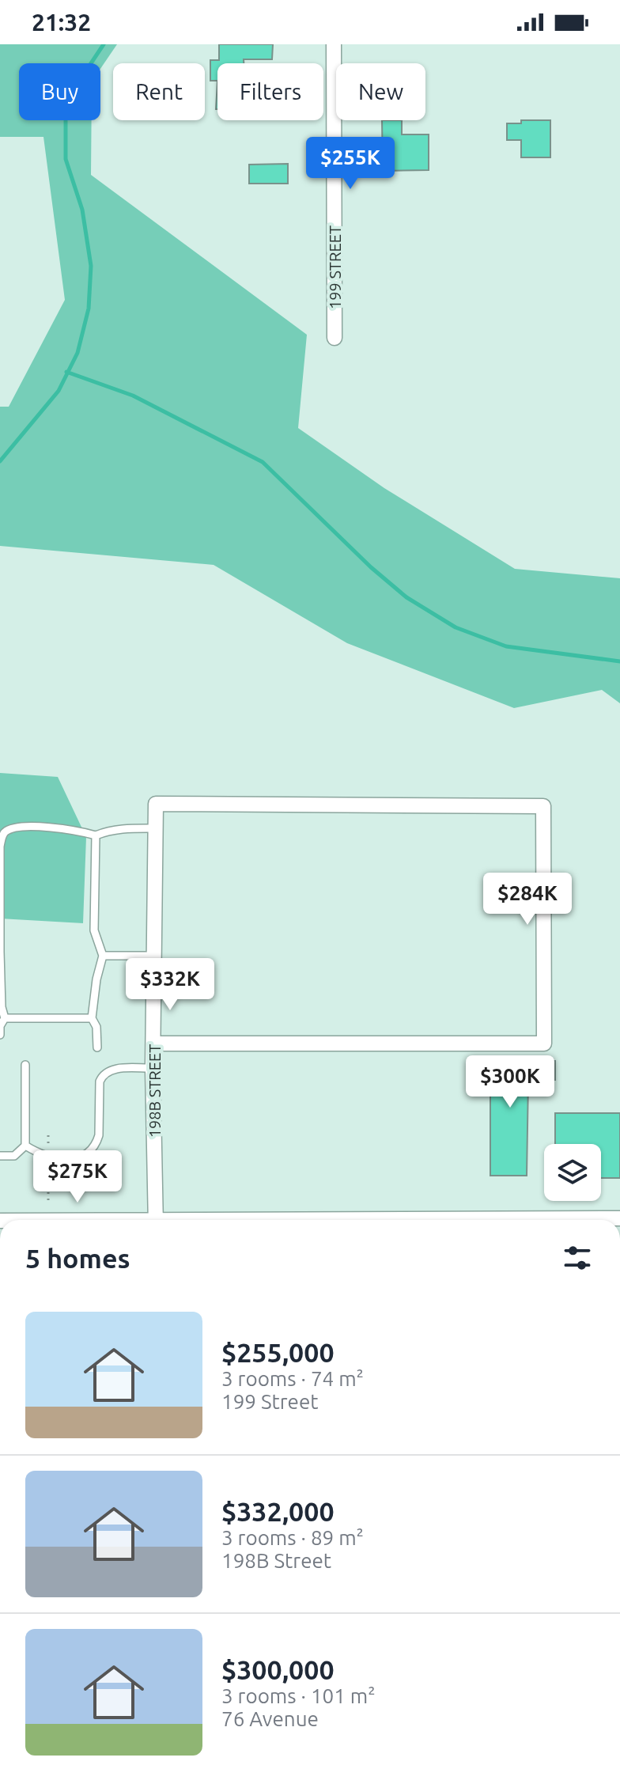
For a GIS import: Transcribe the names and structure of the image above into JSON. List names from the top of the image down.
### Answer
{
  "streets": {
    "street": ["199 STREET", "198B STREET"]
  },
  "page": {
    "status": "21:32",
    "chip": [
      "Buy",
      "Rent",
      "Filters",
      "New"
    ],
    "price": [
      "$255K",
      "$284K",
      "$332K",
      "$300K",
      "$275K"
    ],
    "heading": "5 homes",
    "list": [
      {
        "name": "$255,000",
        "note": "3 rooms · 74 m² · 199 Street"
      },
      {
        "name": "$332,000",
        "note": "3 rooms · 89 m² · 198B Street"
      },
      {
        "name": "$300,000",
        "note": "3 rooms · 101 m² · 76 Avenue"
      }
    ]
  }
}
